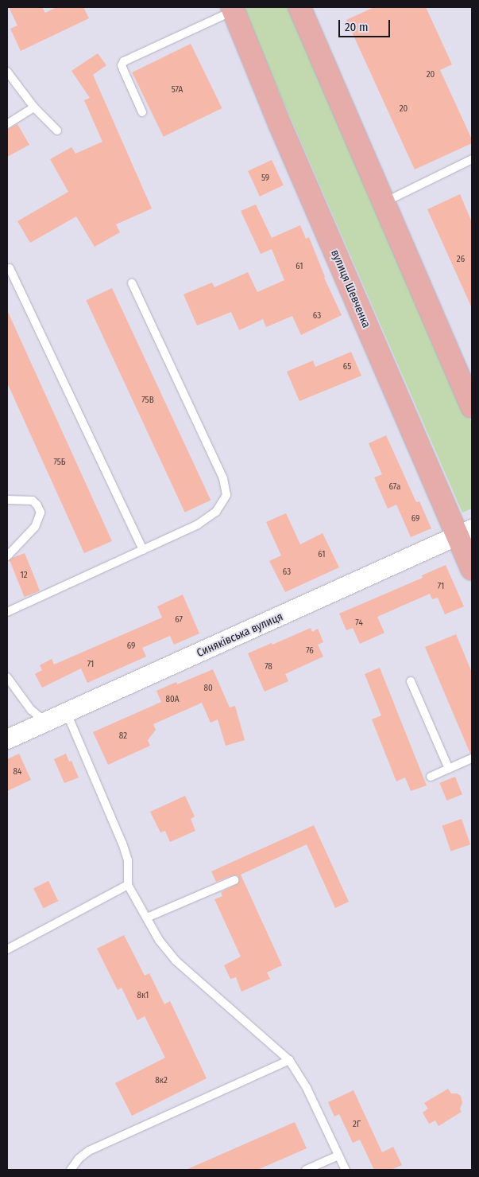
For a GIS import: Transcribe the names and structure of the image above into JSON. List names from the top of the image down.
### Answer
{
  "streets": {
    "main road": ["вулиця Шевченка"],
    "street": ["Синяківська вулиця"]
  },
  "crossings": [
    ["вулиця Шевченка", "Синяківська вулиця"]
  ],
  "house_numbers": [
    "20",
    "57А",
    "20",
    "59",
    "26",
    "61",
    "63",
    "65",
    "75В",
    "75Б",
    "67а",
    "69",
    "61",
    "63",
    "12",
    "71",
    "67",
    "74",
    "69",
    "76",
    "71",
    "78",
    "80",
    "80А",
    "82",
    "84",
    "8к1",
    "8к2",
    "2Г"
  ],
  "scale_bar": "20 m"
}
